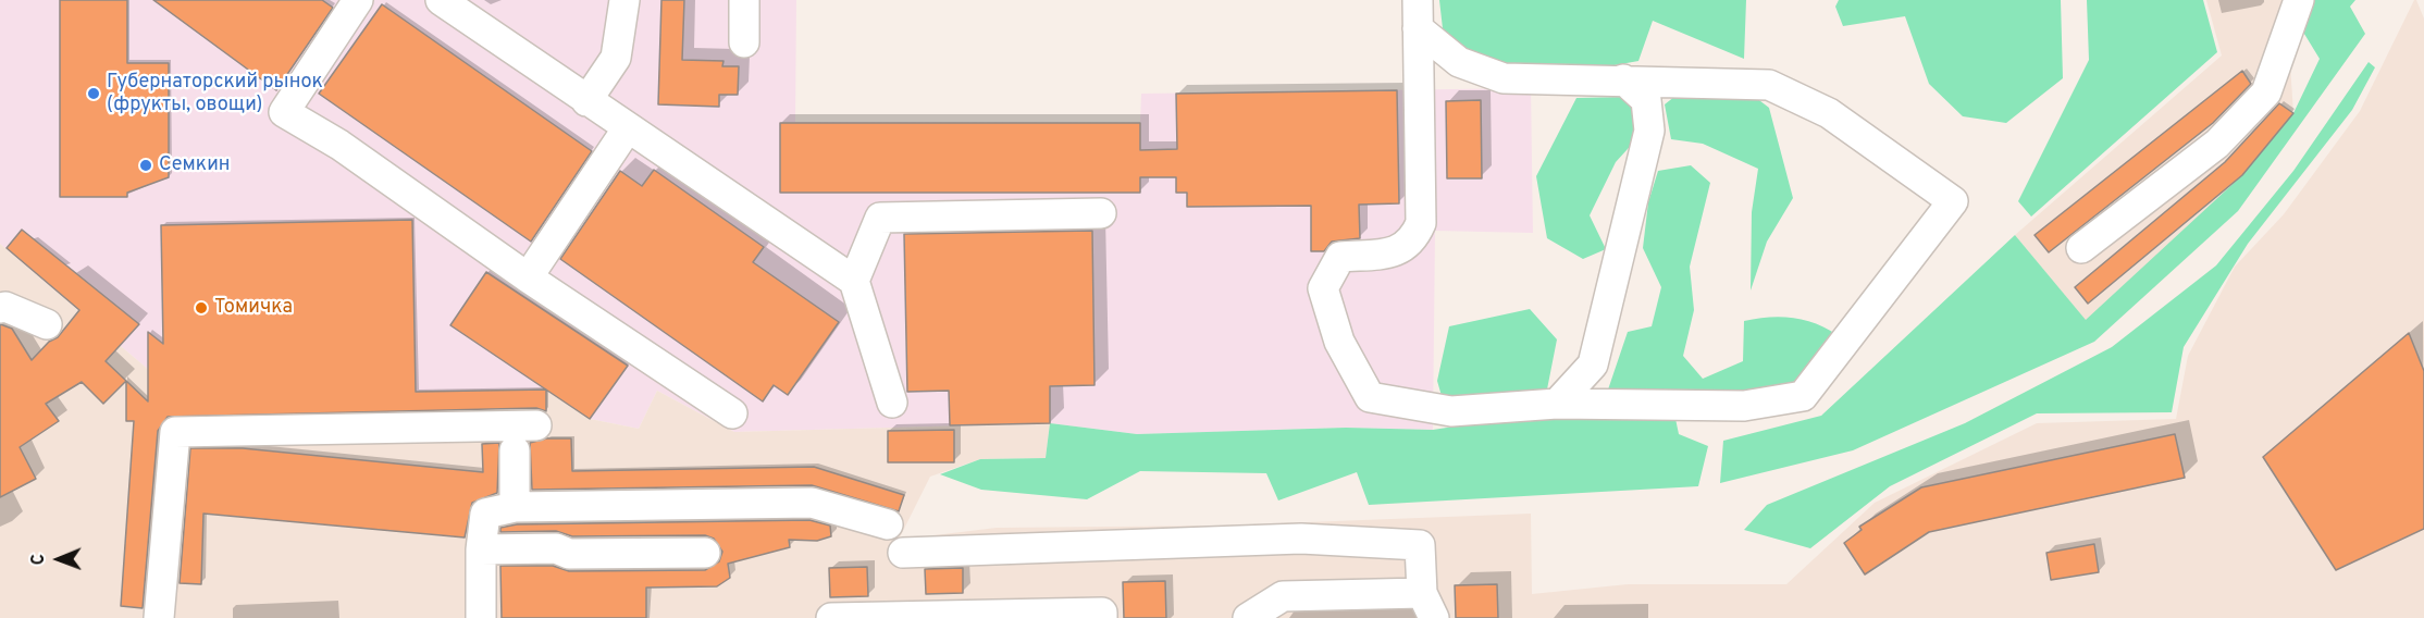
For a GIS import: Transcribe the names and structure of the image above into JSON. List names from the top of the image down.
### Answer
{
  "places": ["Губернаторский рынок (фрукты, овощи)", "Семкин", "Томичка"],
  "north": "left"
}
